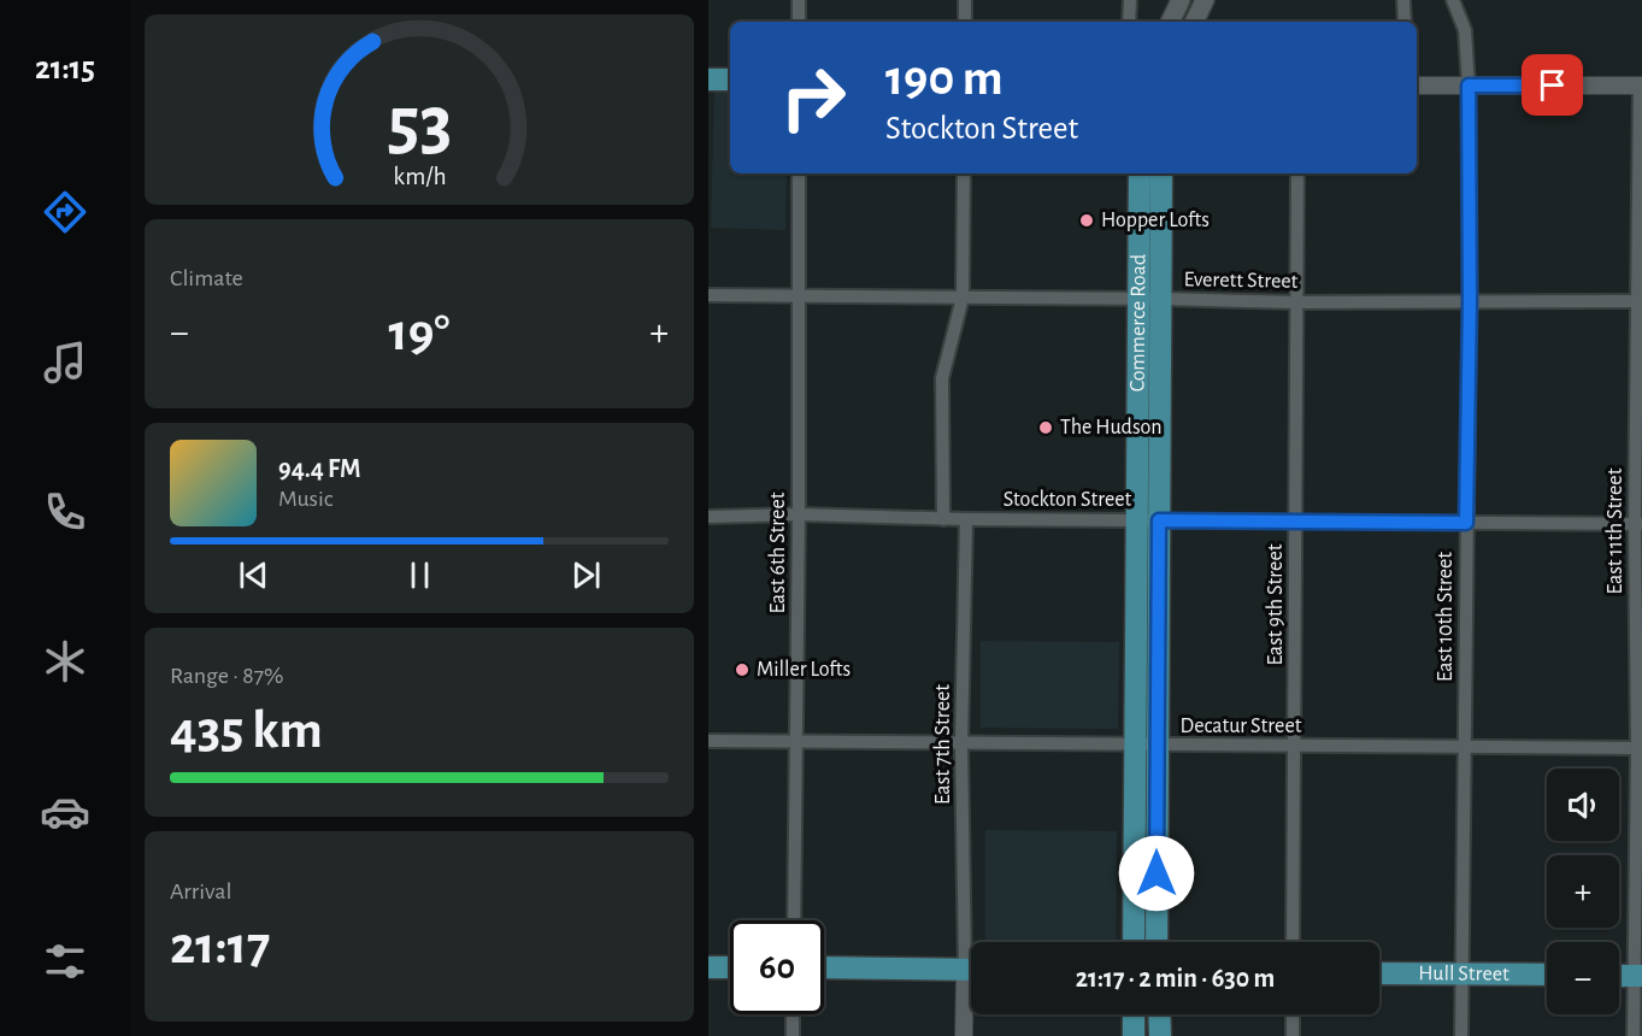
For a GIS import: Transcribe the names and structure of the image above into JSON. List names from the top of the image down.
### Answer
{
  "streets": {
    "main road": ["Commerce Road", "Hull Street"],
    "street": [
      "Everett Street",
      "Stockton Street",
      "East 11th Street",
      "East 6th Street",
      "East 9th Street",
      "East 10th Street",
      "Decatur Street",
      "East 7th Street"
    ]
  },
  "crossings": [
    ["Everett Street", "Commerce Road"],
    ["Everett Street", "East 11th Street"],
    ["Everett Street", "East 6th Street"],
    ["Everett Street", "East 9th Street"],
    ["Everett Street", "East 10th Street"],
    ["Commerce Road", "Stockton Street"],
    ["Commerce Road", "Decatur Street"],
    ["Stockton Street", "East 11th Street"],
    ["Stockton Street", "East 6th Street"],
    ["Stockton Street", "East 9th Street"],
    ["Stockton Street", "East 10th Street"],
    ["Stockton Street", "East 7th Street"],
    ["East 11th Street", "Decatur Street"],
    ["East 6th Street", "Decatur Street"],
    ["East 9th Street", "Decatur Street"],
    ["East 10th Street", "Decatur Street"],
    ["East 10th Street", "Hull Street"],
    ["Decatur Street", "East 7th Street"]
  ],
  "places": ["Hopper Lofts", "The Hudson", "Miller Lofts"],
  "page": {
    "tabs": "21:15",
    "turn": ["190 m", "Stockton Street"],
    "tile": [
      "Climate",
      ["Range · 87%", "435 km"],
      ["Arrival", "21:17"]
    ],
    "heat": ["−", "19°", "+"],
    "song": ["94.4 FM", "Music"],
    "map_buttons": ["+", "−"],
    "limit": "60",
    "trip": "21:17 · 2 min · 630 m",
    "gauge": ["53", "km/h"]
  }
}
